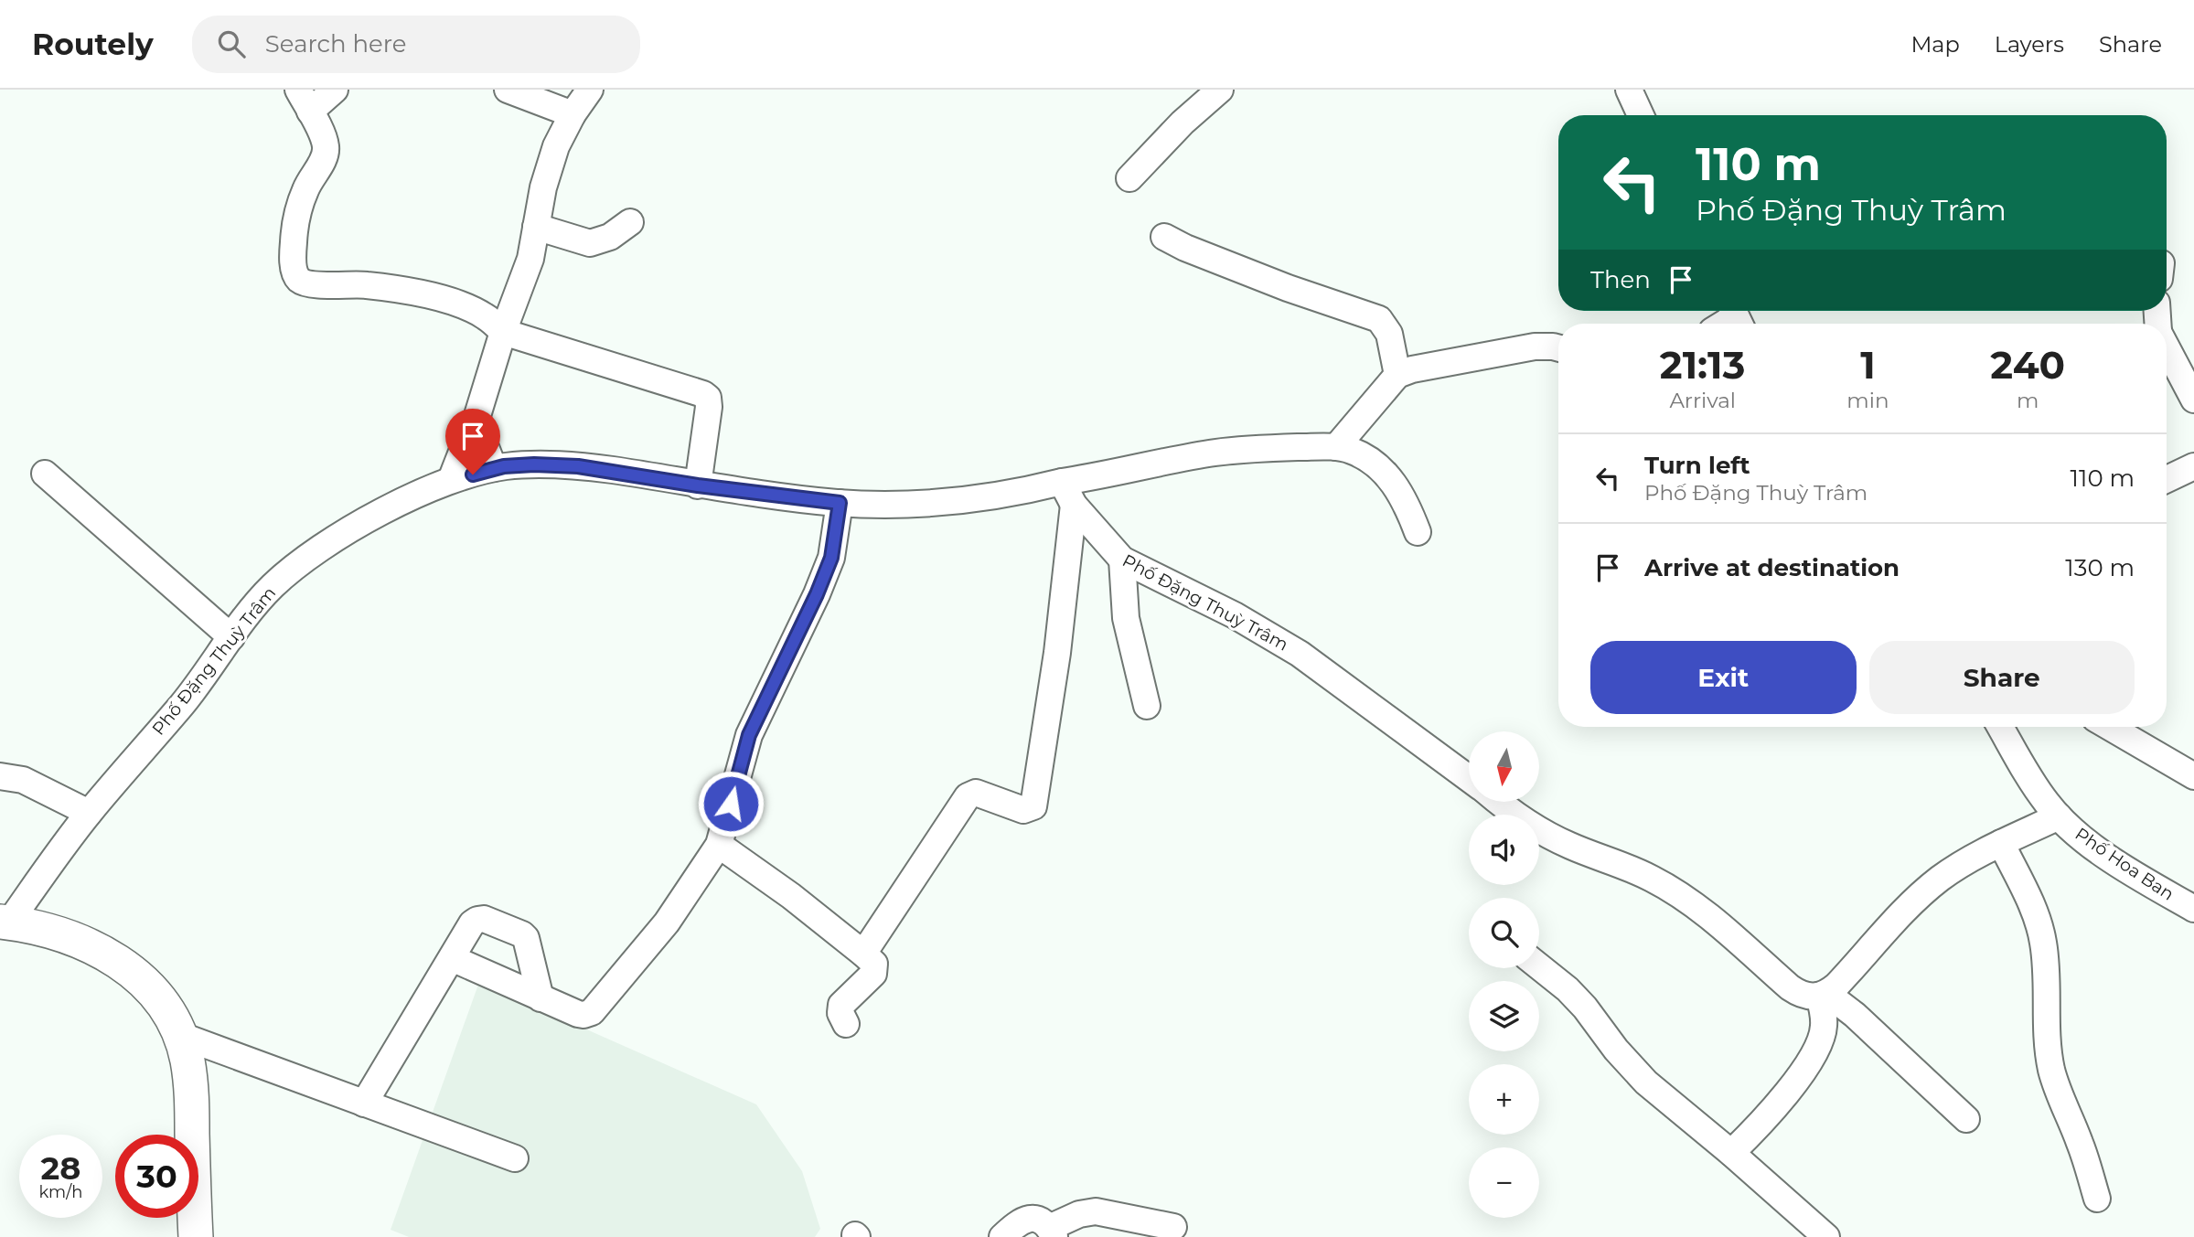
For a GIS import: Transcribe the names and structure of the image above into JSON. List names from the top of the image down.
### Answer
{
  "streets": {
    "street": ["Phố Đặng Thuỳ Trâm", "Phố Hoa Ban"]
  },
  "north": "bottom",
  "page": {
    "header": "Routely",
    "search": "Search here",
    "nav": ["Map", "Layers", "Share"],
    "turn": ["110 m", "Phố Đặng Thuỳ Trâm"],
    "then": "Then",
    "eta": [
      "21:13",
      "Arrival",
      "1",
      "min",
      "240",
      "m"
    ],
    "list": [
      {
        "name": "Turn left",
        "note": "Phố Đặng Thuỳ Trâm",
        "value": "110 m"
      },
      {
        "name": "Arrive at destination",
        "value": "130 m"
      }
    ],
    "buttons": ["Exit", "Share"],
    "map_buttons": ["+", "−"],
    "speed": "28 km/h",
    "limit": "30"
  }
}
